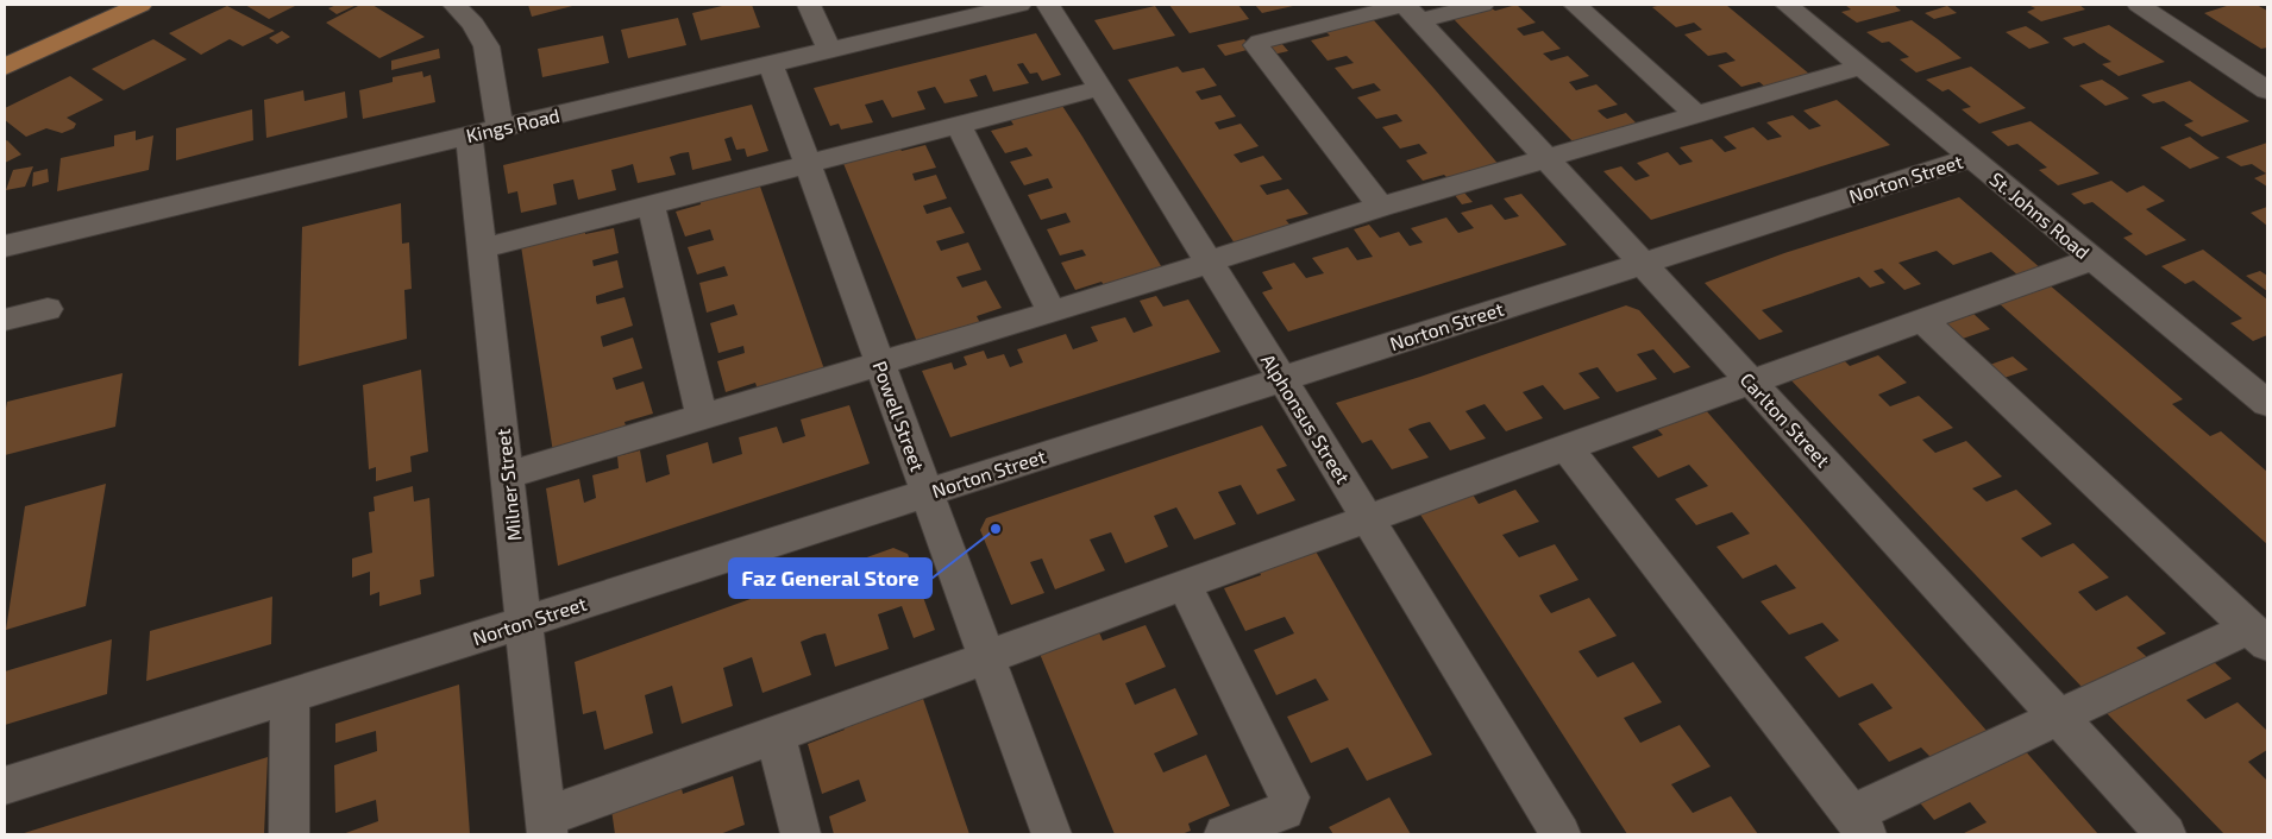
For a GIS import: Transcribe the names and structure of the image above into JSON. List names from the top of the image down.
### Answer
{
  "streets": {
    "street": [
      "Kings Road",
      "Norton Street",
      "St. Johns Road",
      "Powell Street",
      "Alphonsus Street",
      "Carlton Street",
      "Milner Street"
    ]
  },
  "crossings": [
    ["Kings Road", "Powell Street"],
    ["Kings Road", "Milner Street"],
    ["Norton Street", "St. Johns Road"],
    ["Norton Street", "Powell Street"],
    ["Norton Street", "Alphonsus Street"],
    ["Norton Street", "Carlton Street"],
    ["Norton Street", "Milner Street"]
  ],
  "places": ["Faz General Store"]
}
